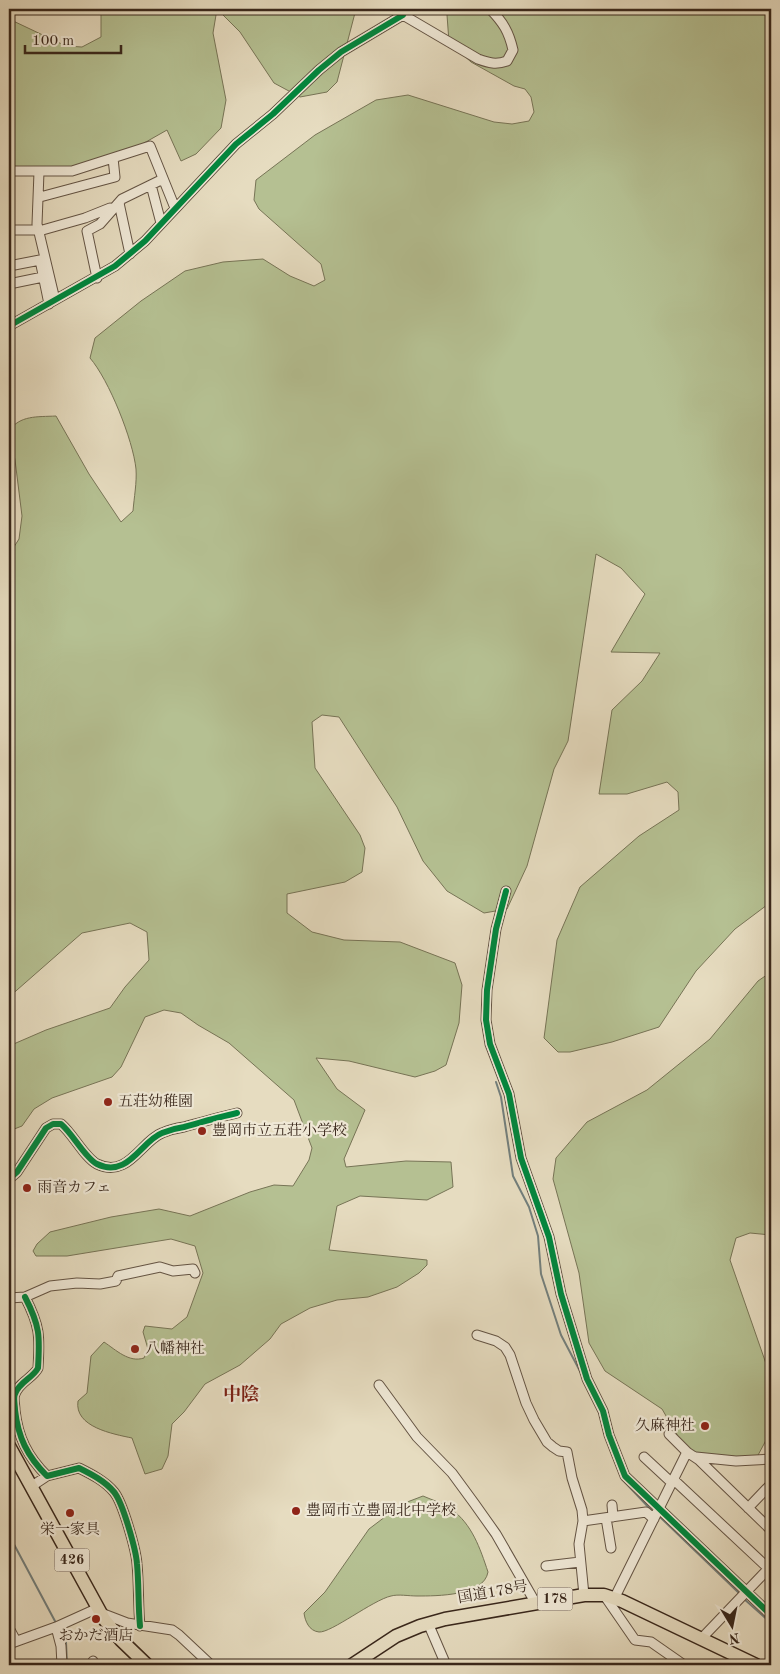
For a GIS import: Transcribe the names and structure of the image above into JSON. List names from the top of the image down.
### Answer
{
  "streets": {
    "highway": ["426", "国道178号", "178"]
  },
  "districts": ["中陰"],
  "places": [
    "五荘幼稚園",
    "豊岡市立五荘小学校",
    "雨音カフェ",
    "八幡神社",
    "久麻神社",
    "豊岡市立豊岡北中学校",
    "栄一家具",
    "おかだ酒店"
  ],
  "scale_bar": "100 m",
  "north": "bottom"
}
